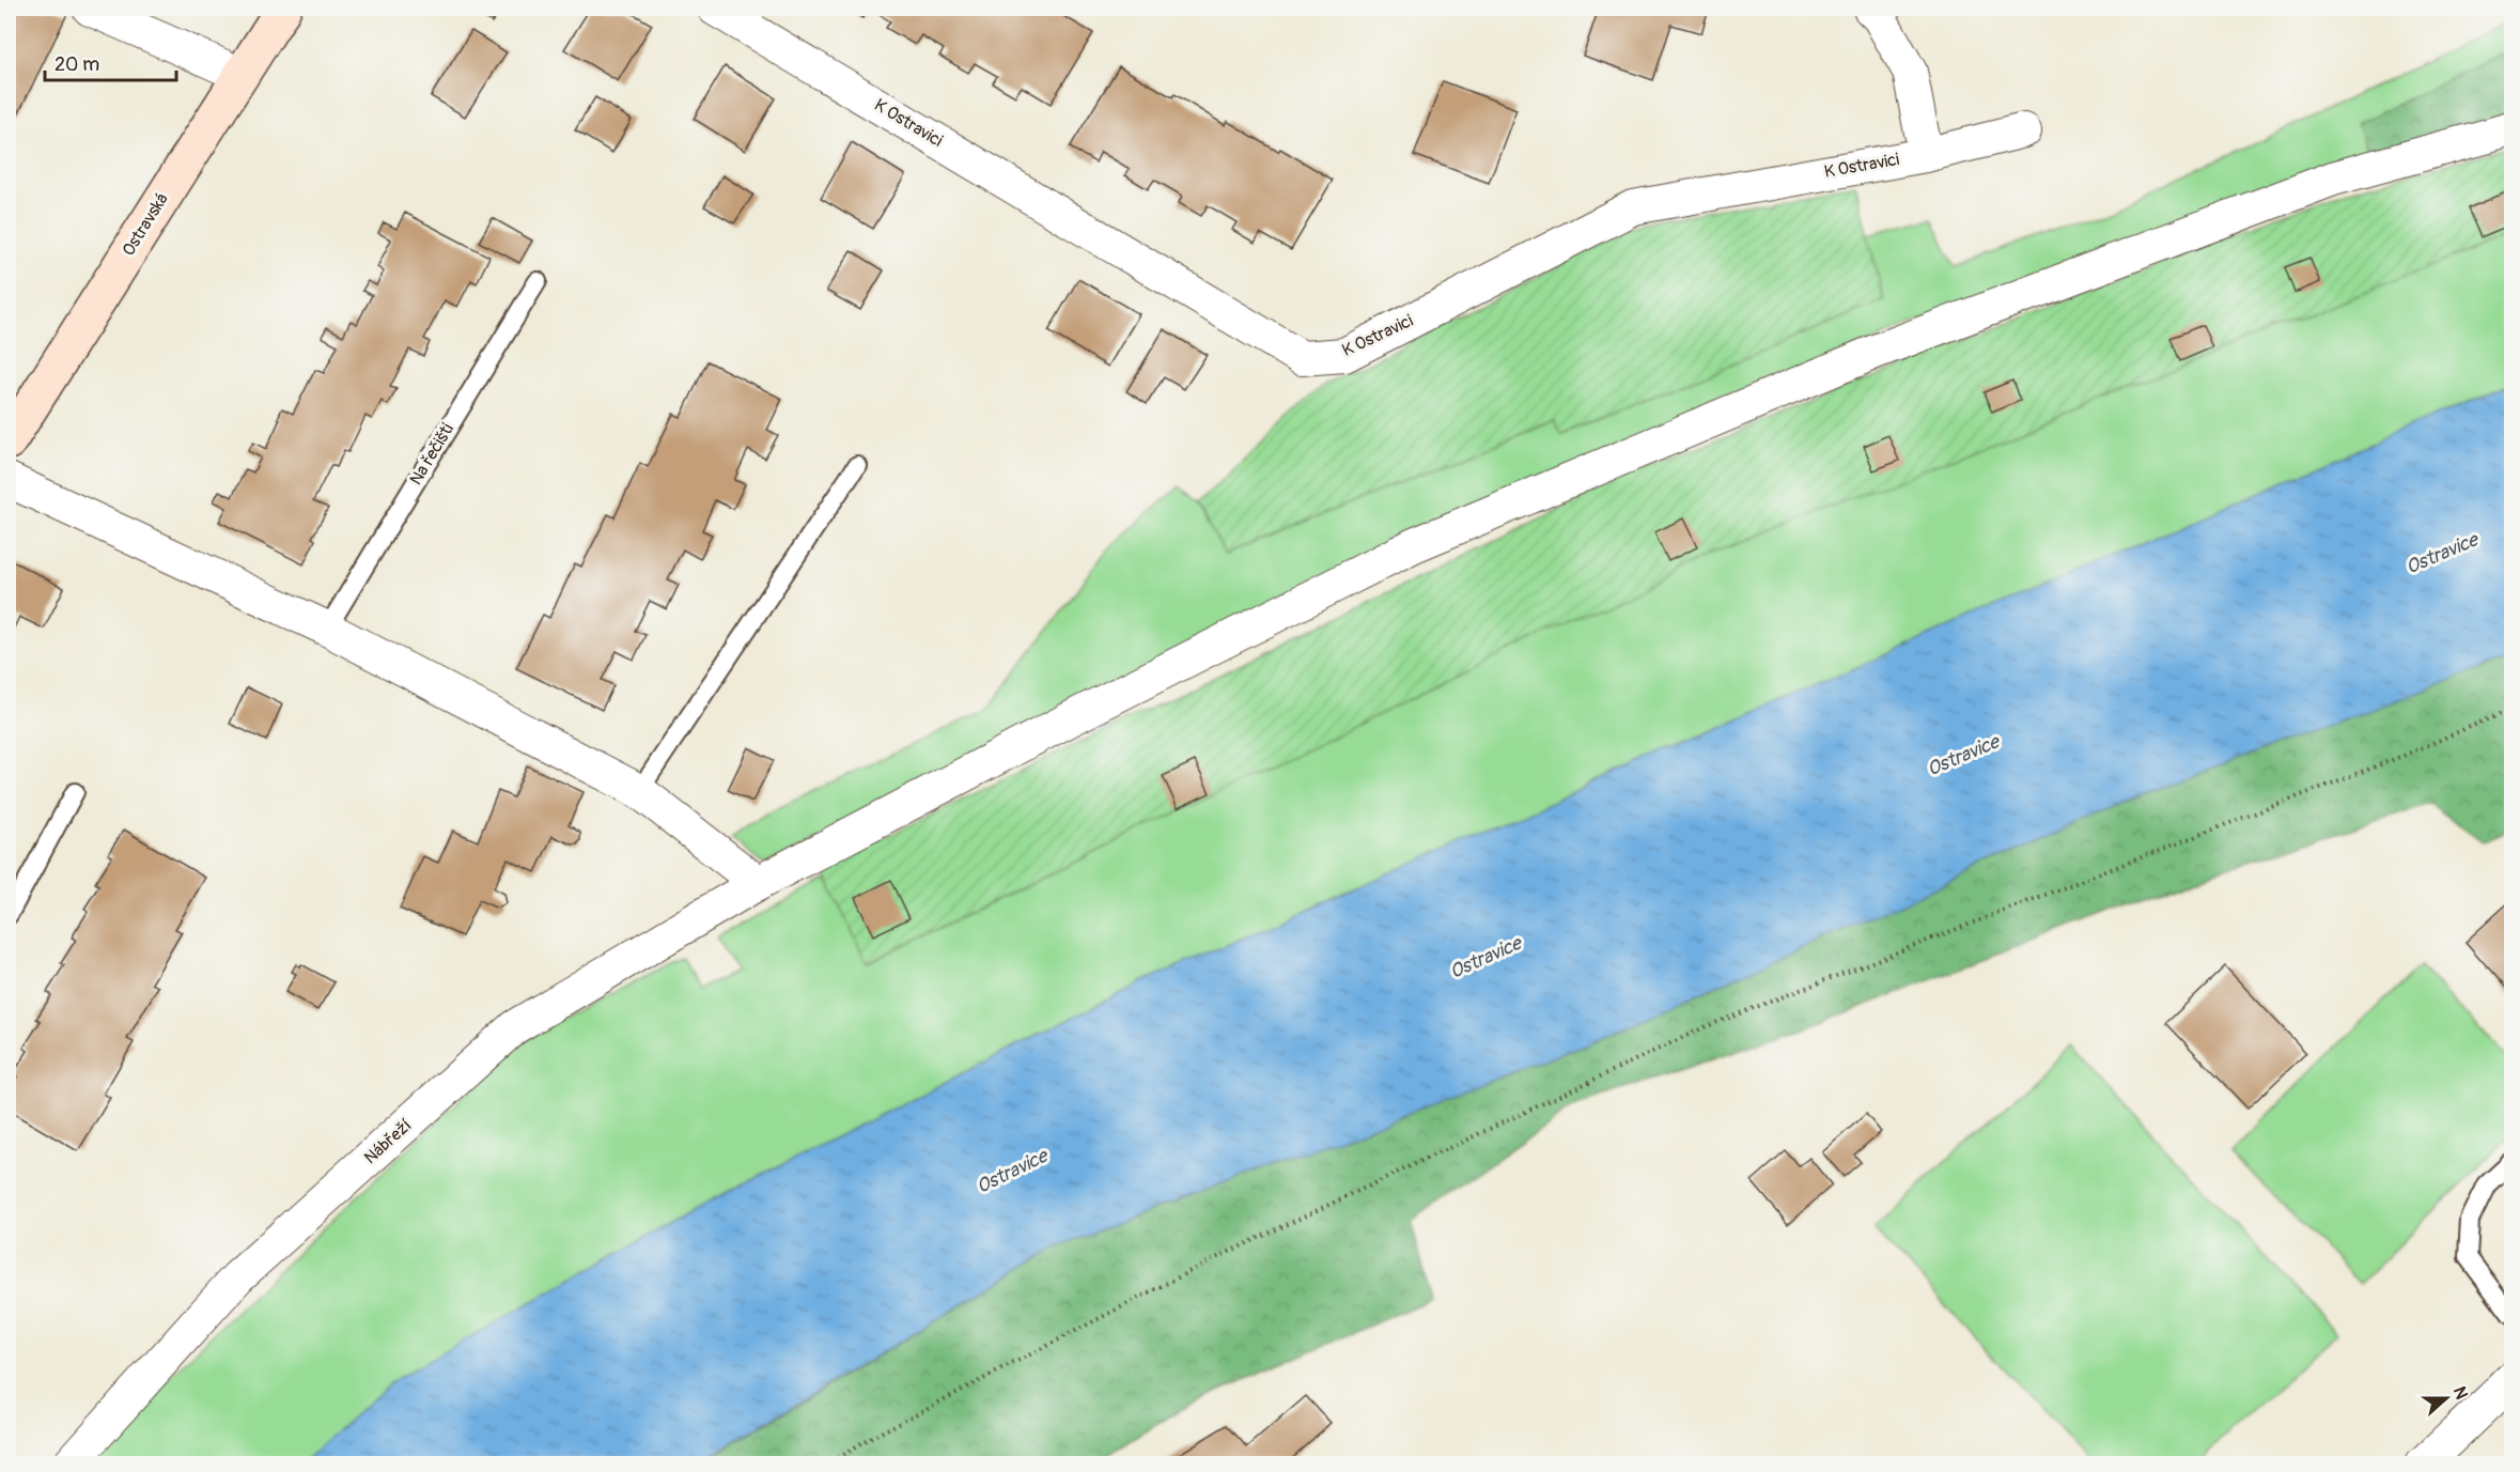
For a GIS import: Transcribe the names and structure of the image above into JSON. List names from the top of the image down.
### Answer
{
  "streets": {
    "street": ["K Ostravici", "Ostravská", "Nábřeží"],
    "lane": ["Na řečišti"]
  },
  "water": ["Ostravice"],
  "scale_bar": "20 m",
  "north": "right"
}
